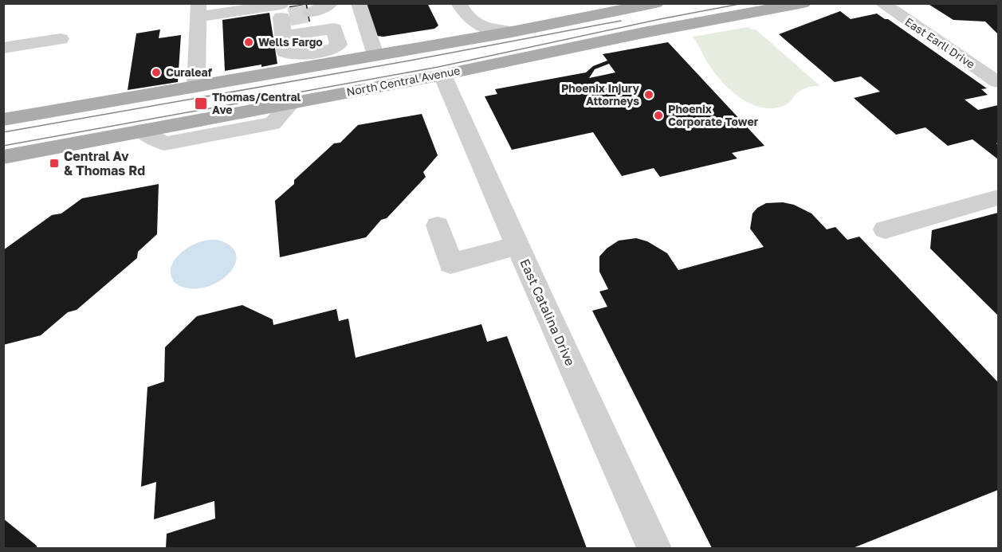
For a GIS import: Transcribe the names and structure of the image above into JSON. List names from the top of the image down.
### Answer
{
  "streets": {
    "main road": ["North Central Avenue"],
    "street": ["East Earll Drive", "East Catalina Drive"]
  },
  "crossings": [
    ["North Central Avenue", "East Catalina Drive"]
  ],
  "places": {
    "other": [
      "Wells Fargo",
      "Curaleaf",
      "Phoenix Injury Attorneys",
      "Phoenix Corporate Tower"
    ],
    "transit": ["Thomas/Central Ave", "Central Av & Thomas Rd"]
  }
}
